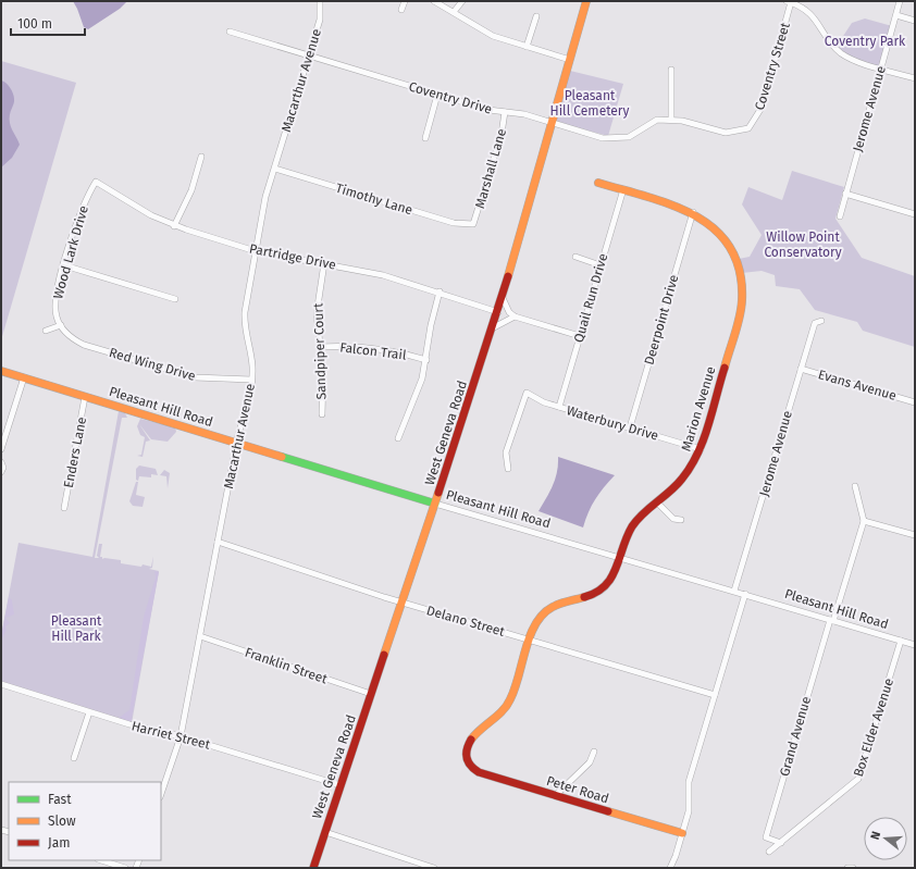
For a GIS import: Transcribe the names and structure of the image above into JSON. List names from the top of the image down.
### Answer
{
  "streets": {
    "street": [
      "Coventry Street",
      "Macarthur Avenue",
      "Coventry Drive",
      "Jerome Avenue",
      "Marshall Lane",
      "Timothy Lane",
      "Wood Lark Drive",
      "Partridge Drive",
      "Quail Run Drive",
      "Deerpoint Drive",
      "Sandpiper Court",
      "Falcon Trail",
      "Red Wing Drive",
      "Evans Avenue",
      "Pleasant Hill Road",
      "Marion Avenue",
      "Waterbury Drive",
      "West Geneva Road",
      "Enders Lane",
      "Delano Street",
      "Franklin Street",
      "Box Elder Avenue",
      "Harriet Street",
      "Grand Avenue",
      "Peter Road"
    ]
  },
  "crossings": [
    ["Coventry Street", "Coventry Drive"],
    ["Macarthur Avenue", "Coventry Drive"],
    ["Macarthur Avenue", "Timothy Lane"],
    ["Macarthur Avenue", "Partridge Drive"],
    ["Macarthur Avenue", "Red Wing Drive"],
    ["Macarthur Avenue", "Pleasant Hill Road"],
    ["Macarthur Avenue", "Delano Street"],
    ["Macarthur Avenue", "Franklin Street"],
    ["Macarthur Avenue", "Harriet Street"],
    ["Coventry Drive", "Marshall Lane"],
    ["Coventry Drive", "West Geneva Road"],
    ["Jerome Avenue", "Evans Avenue"],
    ["Jerome Avenue", "Pleasant Hill Road"],
    ["Marshall Lane", "Timothy Lane"],
    ["Wood Lark Drive", "Partridge Drive"],
    ["Wood Lark Drive", "Red Wing Drive"],
    ["Partridge Drive", "Sandpiper Court"],
    ["Partridge Drive", "West Geneva Road"],
    ["Quail Run Drive", "Marion Avenue"],
    ["Quail Run Drive", "Waterbury Drive"],
    ["Deerpoint Drive", "Marion Avenue"],
    ["Deerpoint Drive", "Waterbury Drive"],
    ["Sandpiper Court", "Falcon Trail"],
    ["Pleasant Hill Road", "Marion Avenue"],
    ["Pleasant Hill Road", "West Geneva Road"],
    ["Pleasant Hill Road", "Enders Lane"],
    ["Pleasant Hill Road", "Box Elder Avenue"],
    ["Pleasant Hill Road", "Grand Avenue"],
    ["Marion Avenue", "Waterbury Drive"],
    ["Marion Avenue", "Delano Street"],
    ["Marion Avenue", "Peter Road"],
    ["West Geneva Road", "Delano Street"],
    ["West Geneva Road", "Franklin Street"],
    ["West Geneva Road", "Harriet Street"],
    ["Box Elder Avenue", "Grand Avenue"]
  ],
  "parks": [
    "Coventry Park",
    "Pleasant Hill Cemetery",
    "Willow Point Conservatory",
    "Pleasant Hill Park"
  ],
  "legend": ["Fast", "Slow", "Jam"],
  "scale_bar": "100 m",
  "north": "left"
}
